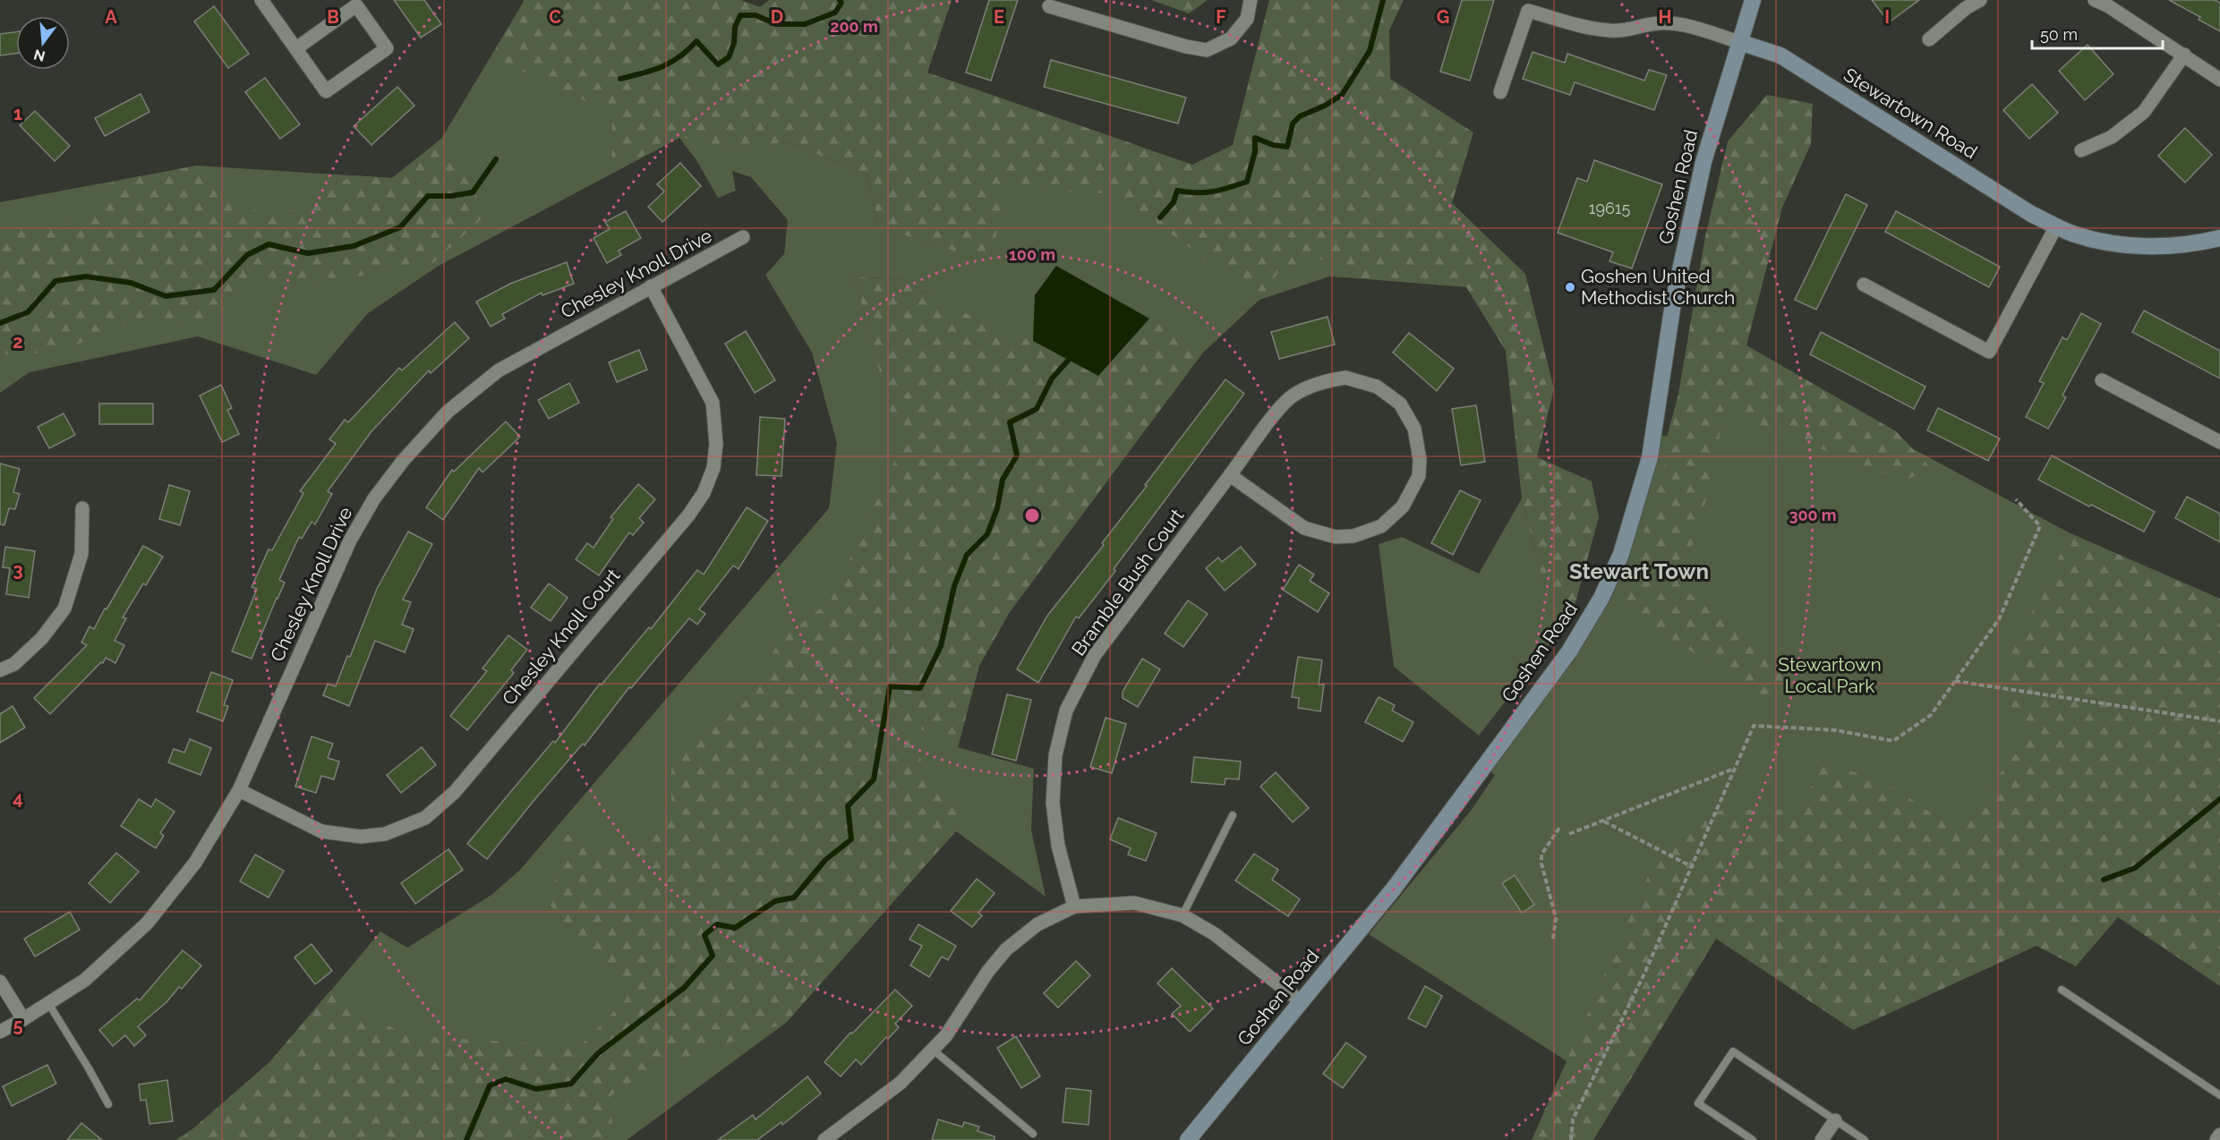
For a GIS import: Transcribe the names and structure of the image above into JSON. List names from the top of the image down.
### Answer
{
  "streets": {
    "street": [
      "Stewartown Road",
      "Goshen Road",
      "Chesley Knoll Drive",
      "Bramble Bush Court",
      "Chesley Knoll Court"
    ]
  },
  "crossings": [
    ["Stewartown Road", "Goshen Road"],
    ["Chesley Knoll Drive", "Chesley Knoll Court"]
  ],
  "districts": ["Stewart Town"],
  "parks": ["Stewartown Local Park"],
  "places": ["Goshen United Methodist Church"],
  "house_numbers": ["19615"],
  "scale_bar": "50 m",
  "north": "bottom",
  "grid": {
    "columns": [
      "A",
      "B",
      "C",
      "D",
      "E",
      "F",
      "G",
      "H",
      "I"
    ],
    "rows": [
      "1",
      "2",
      "3",
      "4",
      "5"
    ]
  },
  "rings": ["200 m", "100 m", "300 m"]
}
